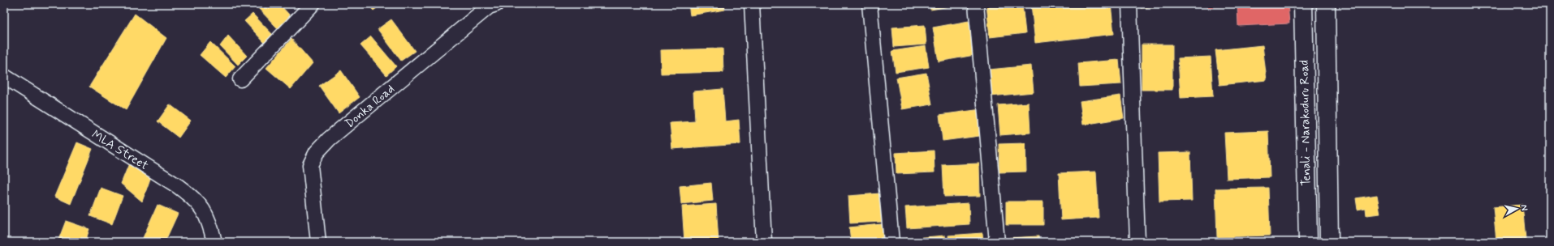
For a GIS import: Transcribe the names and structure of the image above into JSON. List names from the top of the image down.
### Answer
{
  "streets": {
    "main road": ["Tenali - Narakoduru Road"],
    "street": ["Donka Road", "MLA Street"]
  },
  "north": "right"
}
